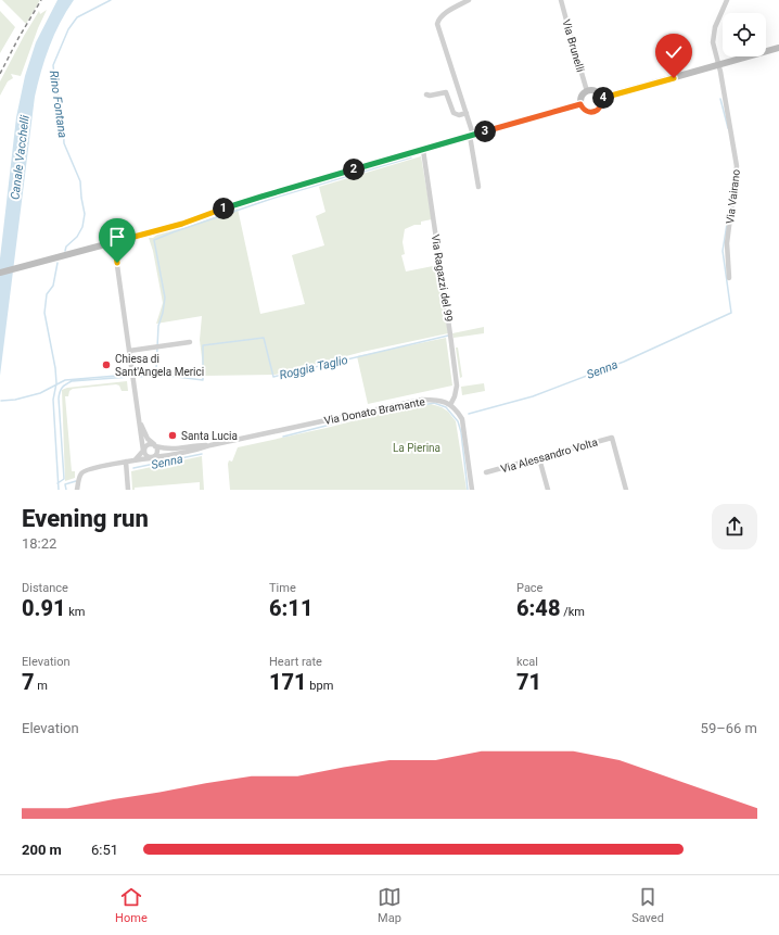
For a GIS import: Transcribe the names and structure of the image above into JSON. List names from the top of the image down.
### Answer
{
  "streets": {
    "street": [
      "Via Brunelli",
      "Via Vairano",
      "Via Ragazzi del 99",
      "Via Donato Bramante",
      "Via Alessandro Volta"
    ]
  },
  "crossings": [
    ["Via Ragazzi del 99", "Via Donato Bramante"]
  ],
  "water": [
    "Rino Fontana",
    "Canale Vacchelli",
    "Roggia Taglio",
    "Senna"
  ],
  "parks": ["La Pierina"],
  "places": ["Chiesa di Sant'Angela Merici", "Santa Lucia"],
  "page": {
    "pins": [
      "4",
      "3",
      "2",
      "1"
    ],
    "heading": ["Evening run", "18:22"],
    "stats": [
      ["Distance", "0.91 km"],
      ["Time", "6:11"],
      ["Pace", "6:48 /km"],
      ["Elevation", "7 m"],
      ["Heart rate", "171 bpm"],
      ["kcal", "71"]
    ],
    "chart": ["Elevation", "59–66 m"],
    "list": [
      {
        "name": "200 m",
        "note": "6:51"
      }
    ],
    "tabs": ["Home", "Map", "Saved"]
  }
}
